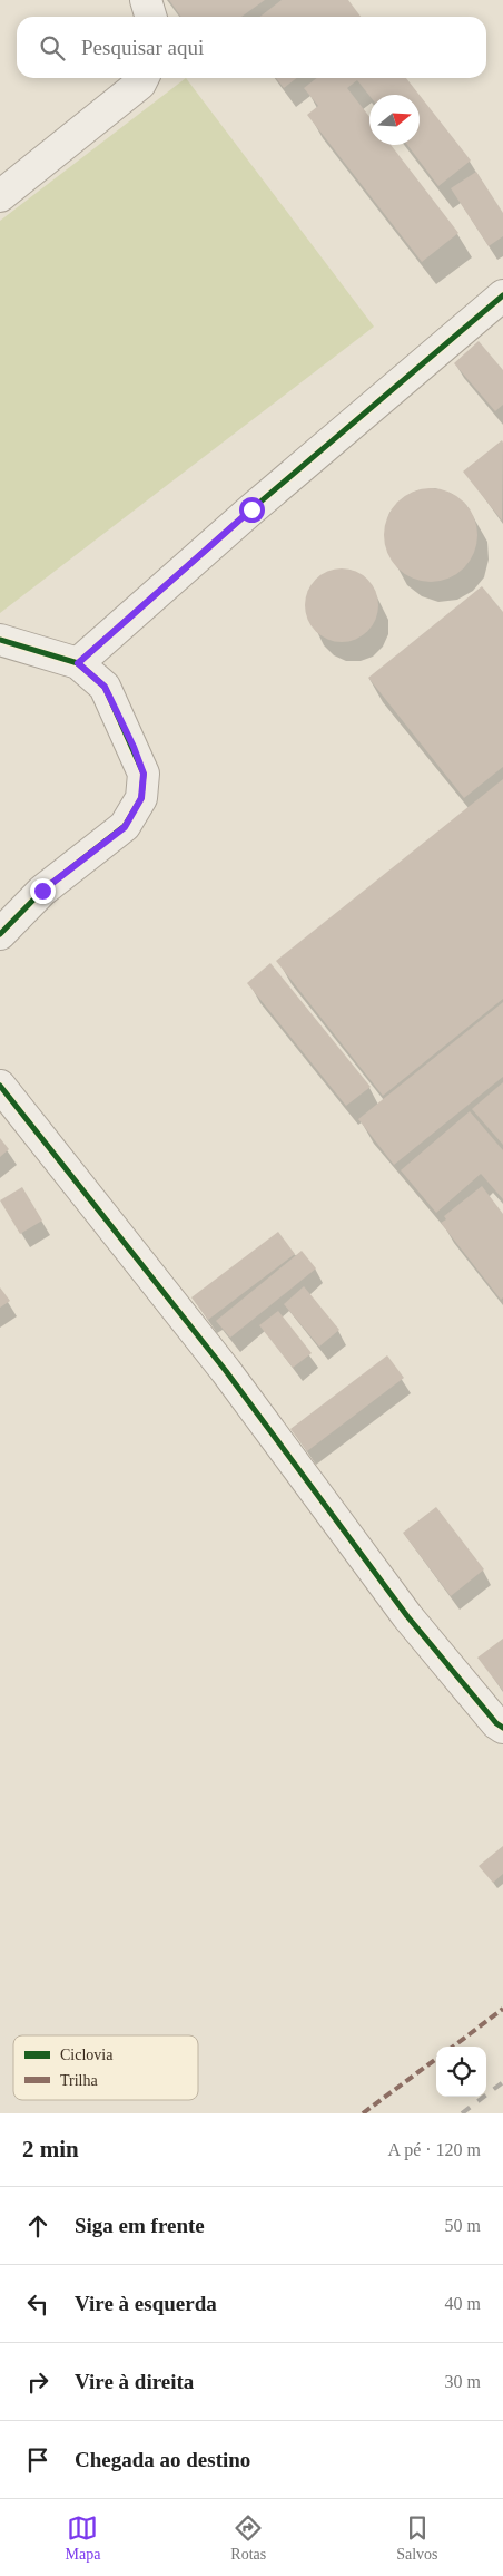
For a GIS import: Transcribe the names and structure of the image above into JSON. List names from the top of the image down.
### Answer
{
  "legend": ["Ciclovia", "Trilha"],
  "north": "right",
  "page": {
    "search": "Pesquisar aqui",
    "heading": ["2 min", "A pé · 120 m"],
    "list": [
      ["Siga em frente", "50 m"],
      ["Vire à esquerda", "40 m"],
      ["Vire à direita", "30 m"],
      "Chegada ao destino"
    ],
    "nav": ["Mapa", "Rotas", "Salvos"]
  }
}
